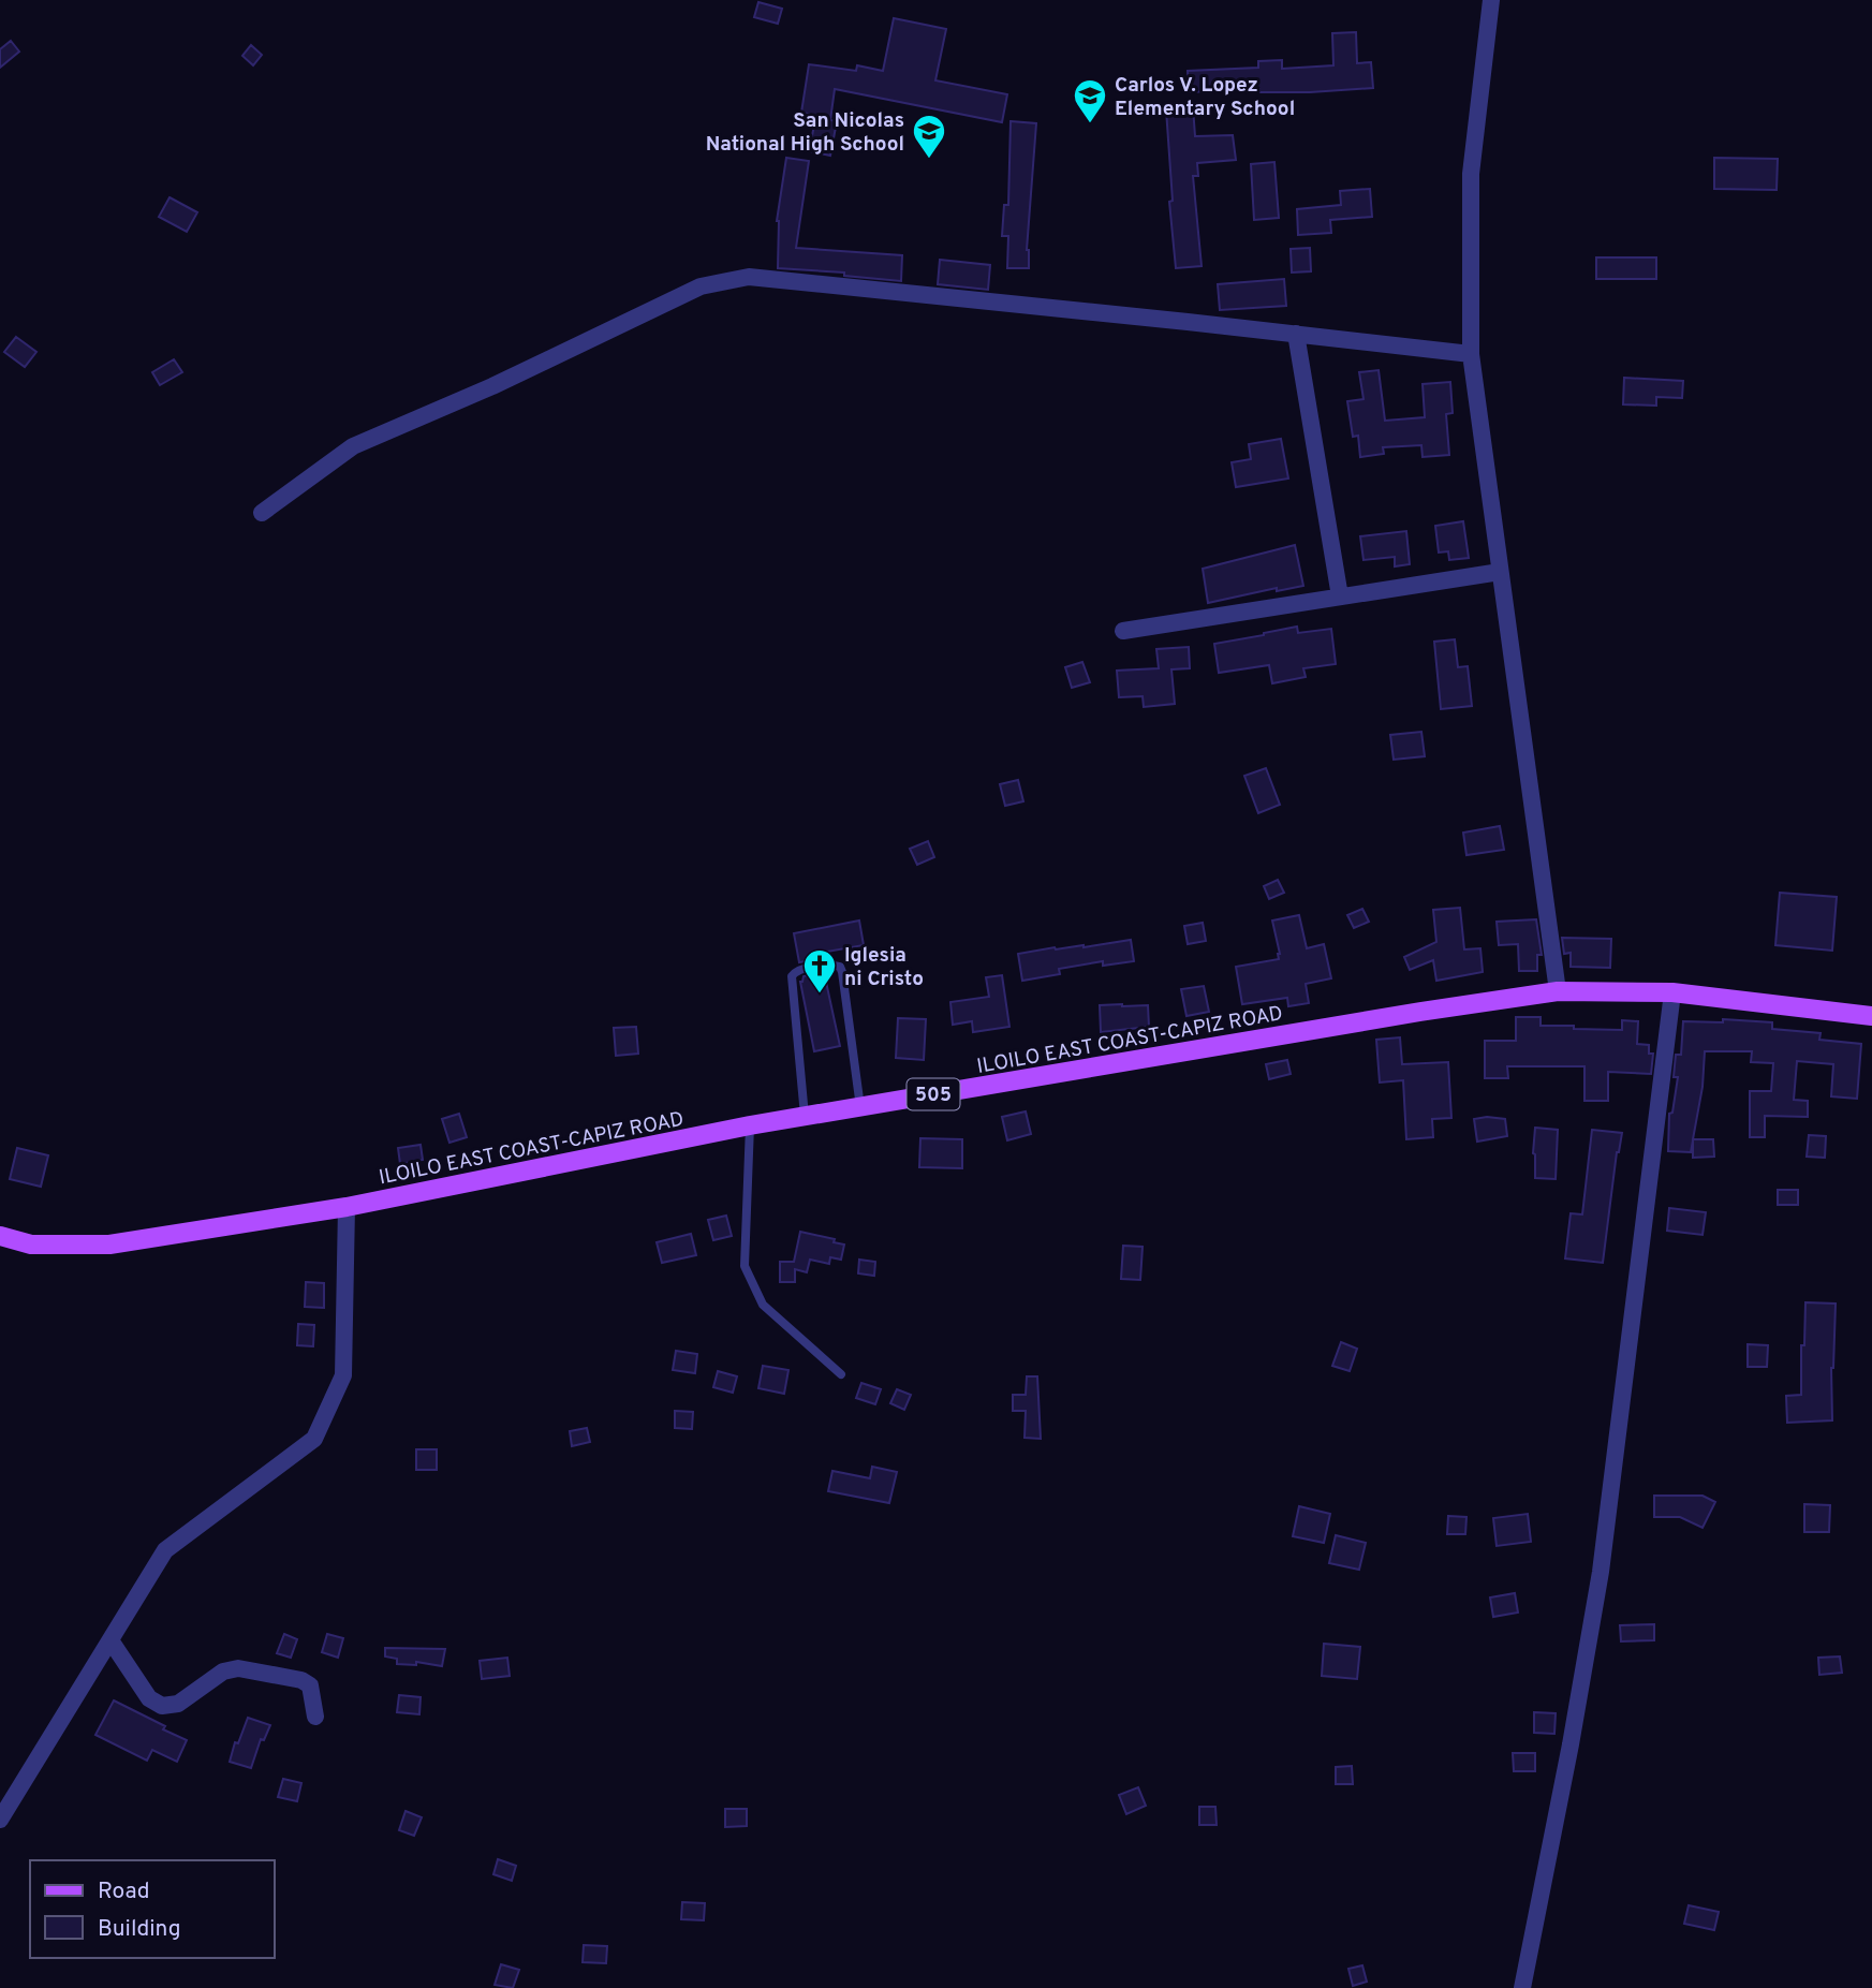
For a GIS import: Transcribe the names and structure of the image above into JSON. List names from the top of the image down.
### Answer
{
  "streets": {
    "main road": ["ILOILO EAST COAST-CAPIZ ROAD", "505"]
  },
  "places": {
    "school or university": ["Carlos V. Lopez Elementary School", "San Nicolas National High School"],
    "church": ["Iglesia ni Cristo"]
  },
  "legend": ["Road", "Building"]
}
